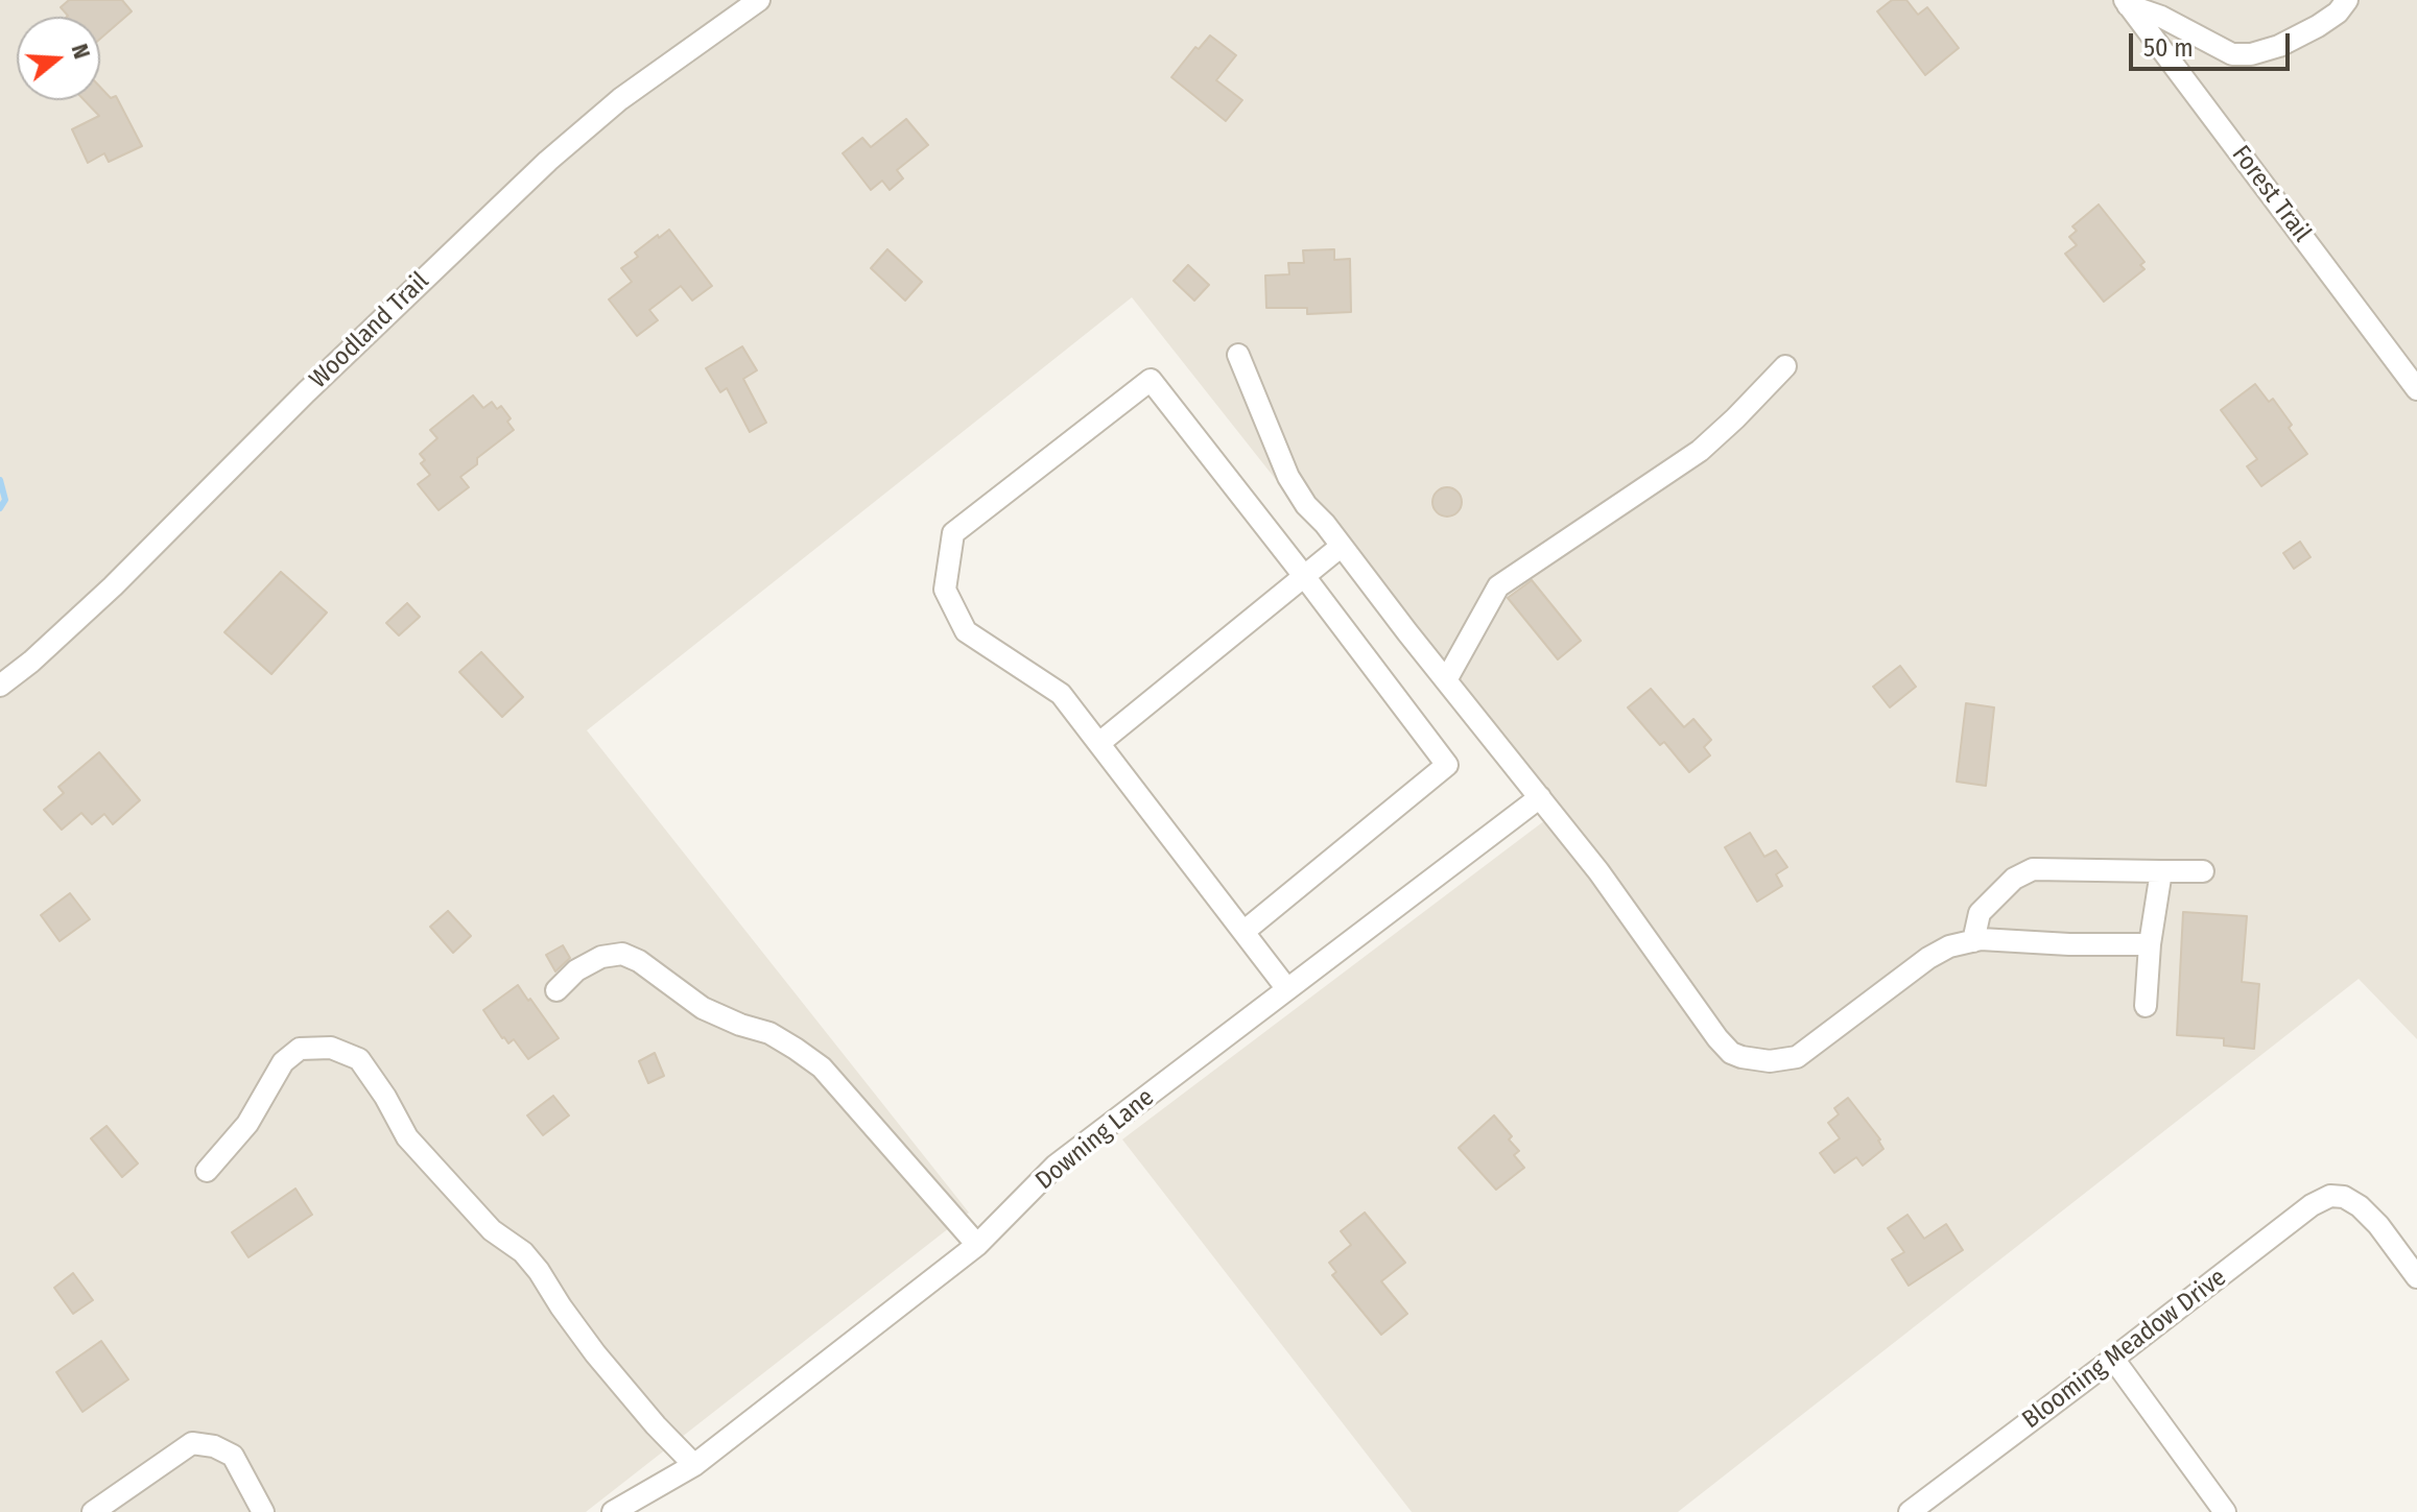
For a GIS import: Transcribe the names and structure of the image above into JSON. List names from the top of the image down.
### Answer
{
  "streets": {
    "street": [
      "Forest Trail",
      "Woodland Trail",
      "Downing Lane",
      "Blooming Meadow Drive"
    ]
  },
  "scale_bar": "50 m",
  "north": "right"
}
